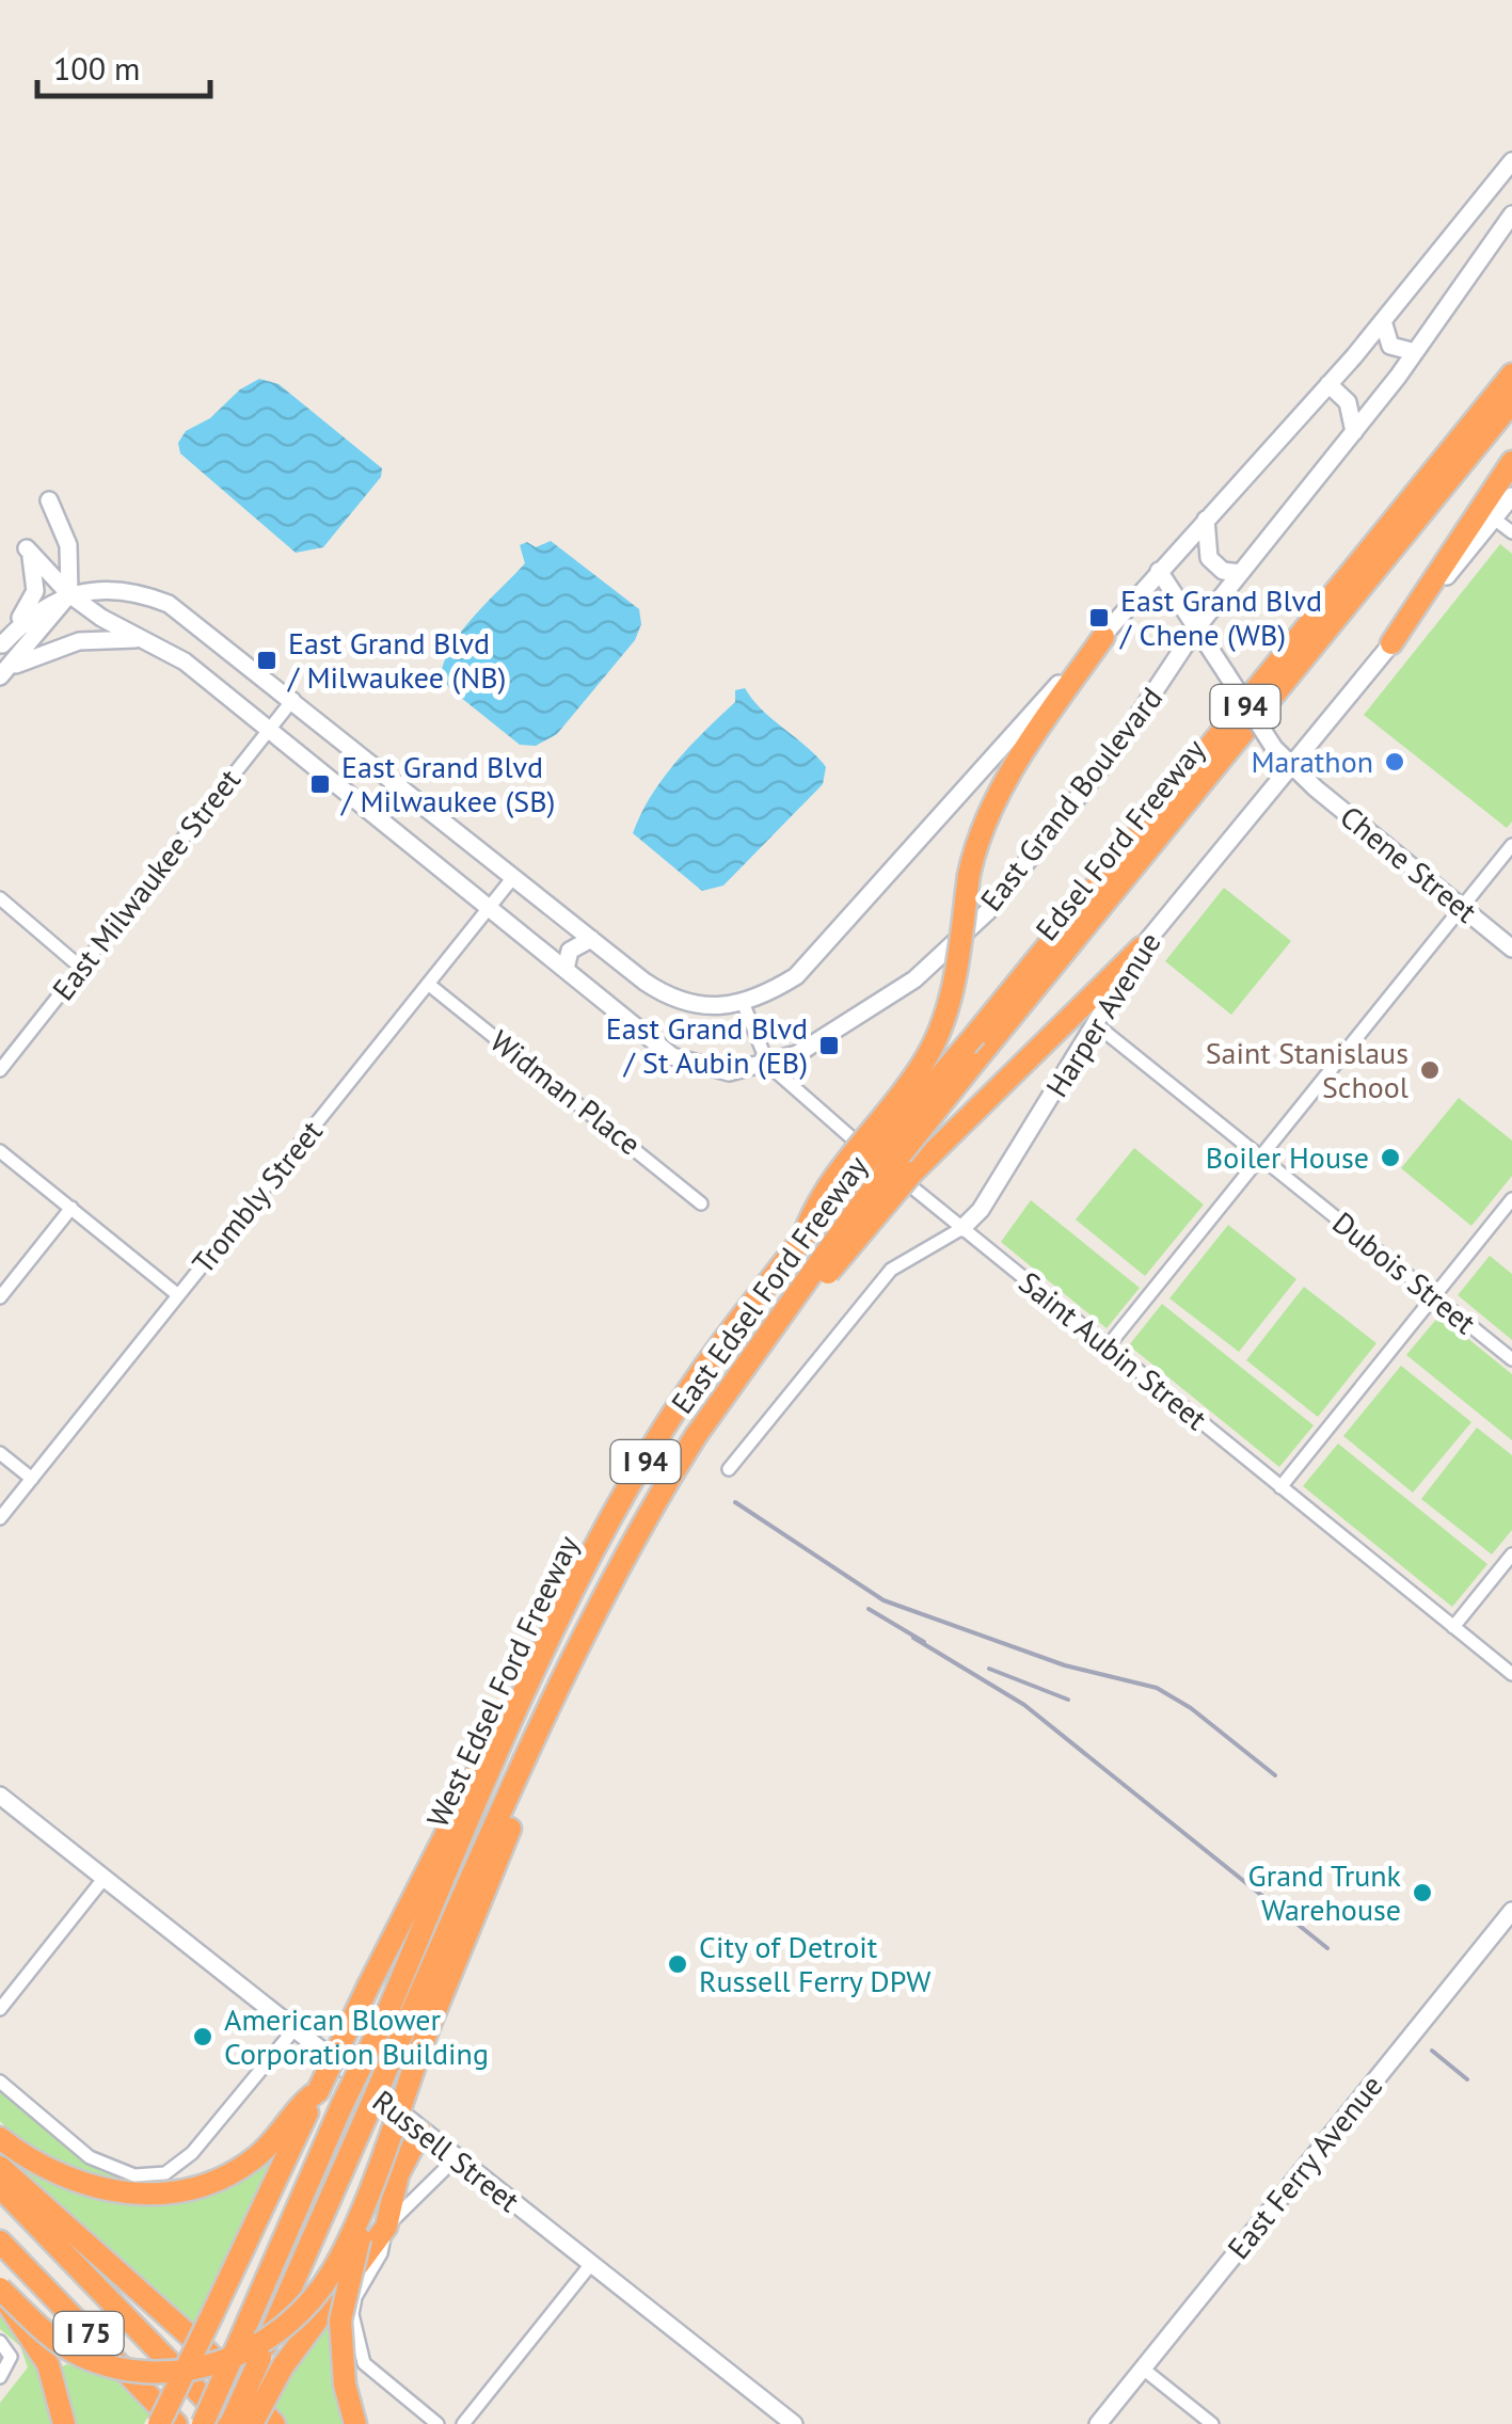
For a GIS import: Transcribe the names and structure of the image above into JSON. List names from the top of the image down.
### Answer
{
  "streets": {
    "highway": [
      "I 94",
      "Edsel Ford Freeway",
      "East Edsel Ford Freeway",
      "West Edsel Ford Freeway",
      "I 75"
    ],
    "main road": [
      "East Grand Boulevard",
      "Chene Street",
      "Harper Avenue",
      "Russell Street",
      "East Ferry Avenue"
    ],
    "street": [
      "East Milwaukee Street",
      "Widman Place",
      "Trombly Street",
      "Dubois Street",
      "Saint Aubin Street"
    ]
  },
  "crossings": [
    ["East Grand Boulevard", "Chene Street"],
    ["East Grand Boulevard", "East Milwaukee Street"],
    ["East Grand Boulevard", "Trombly Street"],
    ["East Grand Boulevard", "Saint Aubin Street"],
    ["Edsel Ford Freeway", "East Edsel Ford Freeway"],
    ["Edsel Ford Freeway", "West Edsel Ford Freeway"],
    ["Chene Street", "Harper Avenue"],
    ["Harper Avenue", "Dubois Street"],
    ["Harper Avenue", "Saint Aubin Street"],
    ["Widman Place", "Trombly Street"]
  ],
  "places": {
    "transit": [
      "East Grand Blvd / Chene (WB)",
      "East Grand Blvd / Milwaukee (NB)",
      "East Grand Blvd / Milwaukee (SB)",
      "East Grand Blvd / St Aubin (EB)"
    ],
    "other": [
      "Marathon",
      "Saint Stanislaus School",
      "Boiler House",
      "Grand Trunk Warehouse",
      "City of Detroit Russell Ferry DPW",
      "American Blower Corporation Building"
    ]
  },
  "scale_bar": "100 m"
}
